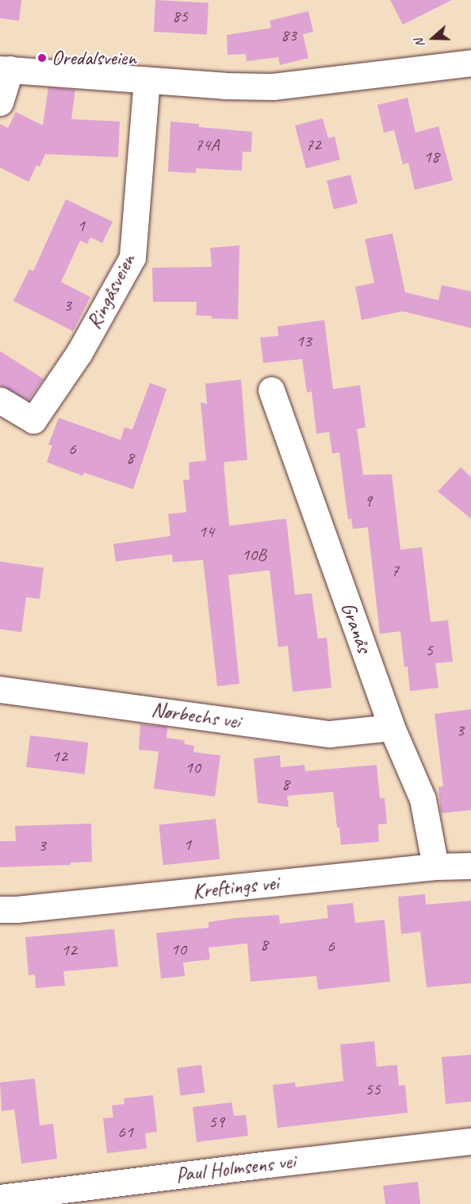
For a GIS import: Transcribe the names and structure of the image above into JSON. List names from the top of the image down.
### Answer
{
  "streets": {
    "street": [
      "Ringåsveien",
      "Granås",
      "Nørbechs vei",
      "Kreftings vei",
      "Paul Holmsens vei"
    ]
  },
  "crossings": [
    ["Granås", "Nørbechs vei"],
    ["Granås", "Kreftings vei"]
  ],
  "places": ["Oredalsveien"],
  "house_numbers": [
    "85",
    "83",
    "74A",
    "72",
    "18",
    "1",
    "3",
    "13",
    "6",
    "8",
    "9",
    "14",
    "10B",
    "7",
    "5",
    "3",
    "12",
    "10",
    "8",
    "1",
    "3",
    "8",
    "6",
    "10",
    "12",
    "55",
    "59",
    "61"
  ],
  "north": "left"
}
